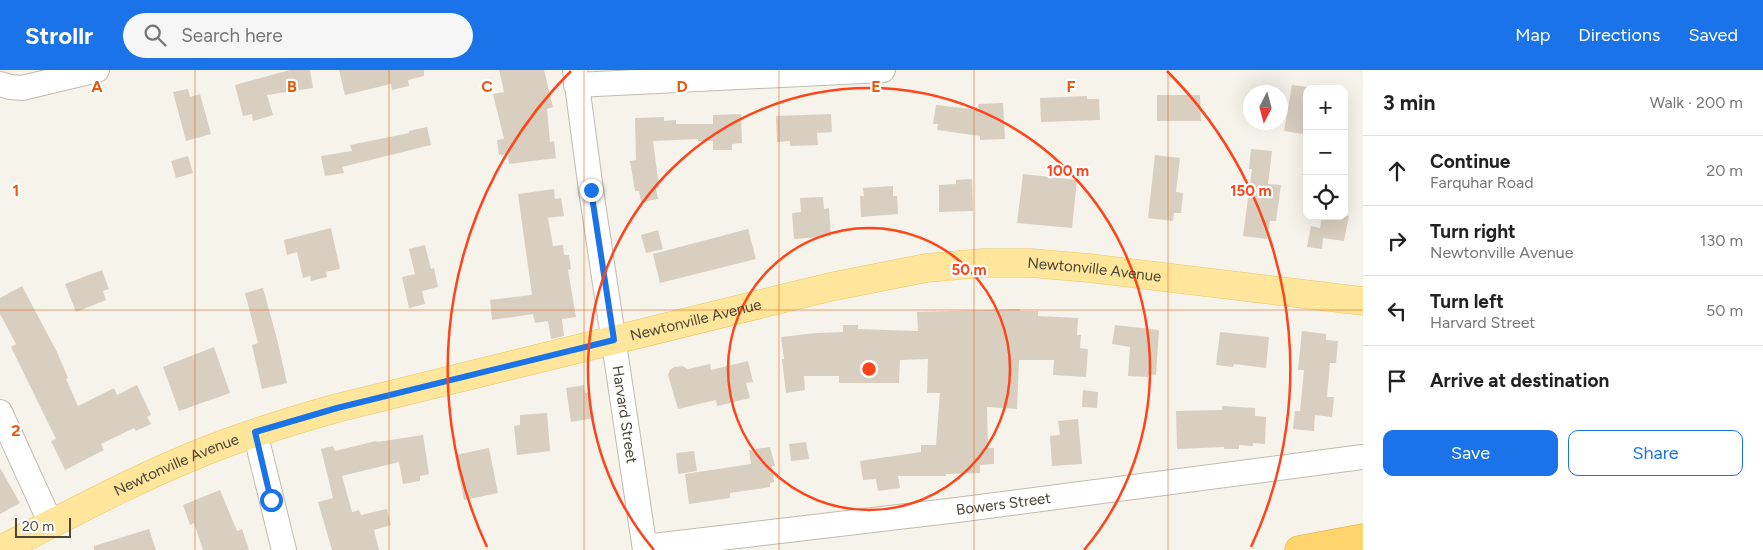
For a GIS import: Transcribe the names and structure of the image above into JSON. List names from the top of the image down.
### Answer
{
  "streets": {
    "main road": ["Newtonville Avenue"],
    "street": ["Harvard Street", "Bowers Street"]
  },
  "crossings": [
    ["Newtonville Avenue", "Harvard Street"],
    ["Harvard Street", "Bowers Street"]
  ],
  "scale_bar": "20 m",
  "north": "bottom",
  "page": {
    "header": "Strollr",
    "search": "Search here",
    "nav": ["Map", "Directions", "Saved"],
    "heading": ["3 min", "Walk · 200 m"],
    "map_buttons": ["+", "−"],
    "list": [
      ["Continue", "Farquhar Road", "20 m"],
      ["Turn right", "Newtonville Avenue", "130 m"],
      ["Turn left", "Harvard Street", "50 m"],
      "Arrive at destination"
    ],
    "buttons": ["Save", "Share"],
    "scale": "20 m"
  },
  "grid": {
    "columns": [
      "A",
      "B",
      "C",
      "D",
      "E",
      "F"
    ],
    "rows": ["1", "2"]
  },
  "rings": ["100 m", "150 m", "50 m"]
}
